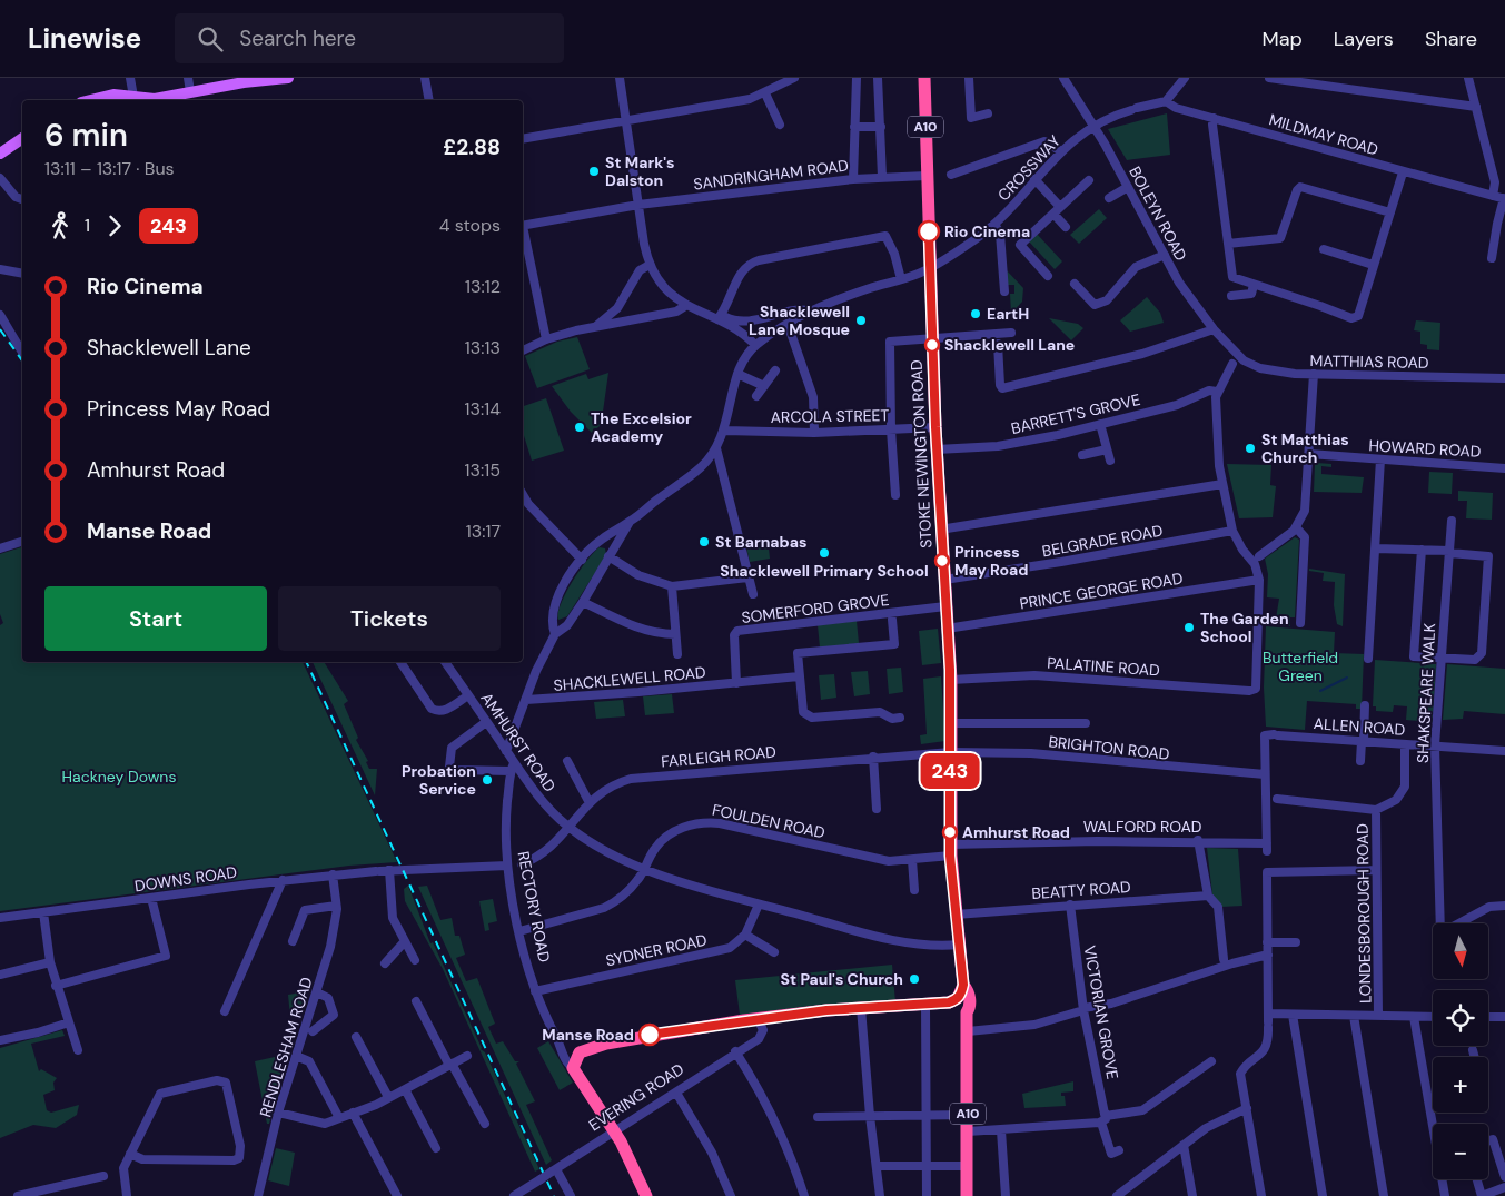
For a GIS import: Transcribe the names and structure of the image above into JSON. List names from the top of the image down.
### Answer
{
  "streets": {
    "highway": ["A10", "STOKE NEWINGTON ROAD", "RECTORY ROAD"],
    "street": [
      "MILDMAY ROAD",
      "CROSSWAY",
      "SANDRINGHAM ROAD",
      "BOLEYN ROAD",
      "MATTHIAS ROAD",
      "BARRETT'S GROVE",
      "ARCOLA STREET",
      "HOWARD ROAD",
      "BELGRADE ROAD",
      "PRINCE GEORGE ROAD",
      "SOMERFORD GROVE",
      "PALATINE ROAD",
      "SHACKLEWELL ROAD",
      "SHAKSPEARE WALK",
      "ALLEN ROAD",
      "AMHURST ROAD",
      "BRIGHTON ROAD",
      "FARLEIGH ROAD",
      "FOULDEN ROAD",
      "WALFORD ROAD",
      "DOWNS ROAD",
      "BEATTY ROAD",
      "LONDESBOROUGH ROAD",
      "SYDNER ROAD",
      "VICTORIAN GROVE",
      "RENDLESHAM ROAD",
      "EVERING ROAD"
    ]
  },
  "crossings": [
    ["A10", "CROSSWAY"],
    ["A10", "SANDRINGHAM ROAD"],
    ["A10", "STOKE NEWINGTON ROAD"],
    ["CROSSWAY", "BOLEYN ROAD"],
    ["CROSSWAY", "STOKE NEWINGTON ROAD"],
    ["BOLEYN ROAD", "MATTHIAS ROAD"],
    ["BARRETT'S GROVE", "STOKE NEWINGTON ROAD"],
    ["ARCOLA STREET", "STOKE NEWINGTON ROAD"],
    ["STOKE NEWINGTON ROAD", "BELGRADE ROAD"],
    ["STOKE NEWINGTON ROAD", "PRINCE GEORGE ROAD"],
    ["STOKE NEWINGTON ROAD", "SOMERFORD GROVE"],
    ["STOKE NEWINGTON ROAD", "PALATINE ROAD"],
    ["STOKE NEWINGTON ROAD", "AMHURST ROAD"],
    ["STOKE NEWINGTON ROAD", "BRIGHTON ROAD"],
    ["STOKE NEWINGTON ROAD", "FARLEIGH ROAD"],
    ["STOKE NEWINGTON ROAD", "FOULDEN ROAD"],
    ["STOKE NEWINGTON ROAD", "WALFORD ROAD"],
    ["STOKE NEWINGTON ROAD", "BEATTY ROAD"],
    ["PRINCE GEORGE ROAD", "PALATINE ROAD"],
    ["SOMERFORD GROVE", "SHACKLEWELL ROAD"],
    ["SHAKSPEARE WALK", "ALLEN ROAD"],
    ["ALLEN ROAD", "BRIGHTON ROAD"],
    ["ALLEN ROAD", "WALFORD ROAD"],
    ["AMHURST ROAD", "FARLEIGH ROAD"],
    ["AMHURST ROAD", "FOULDEN ROAD"],
    ["AMHURST ROAD", "RECTORY ROAD"],
    ["BRIGHTON ROAD", "FARLEIGH ROAD"],
    ["BRIGHTON ROAD", "WALFORD ROAD"],
    ["FOULDEN ROAD", "WALFORD ROAD"],
    ["FOULDEN ROAD", "RECTORY ROAD"],
    ["DOWNS ROAD", "RECTORY ROAD"],
    ["DOWNS ROAD", "RENDLESHAM ROAD"],
    ["BEATTY ROAD", "VICTORIAN GROVE"],
    ["RECTORY ROAD", "SYDNER ROAD"],
    ["RECTORY ROAD", "EVERING ROAD"]
  ],
  "parks": ["Butterfield Green", "Hackney Downs"],
  "places": [
    "St Mark's Dalston",
    "Rio Cinema",
    "EartH",
    "Shacklewell Lane Mosque",
    "Shacklewell Lane",
    "The Excelsior Academy",
    "St Matthias Church",
    "St Barnabas",
    "Shacklewell Primary School",
    "Princess May Road",
    "The Garden School",
    "Probation Service",
    "Amhurst Road",
    "St Paul's Church",
    "Manse Road"
  ],
  "lines": ["bus line 243"],
  "north": "bottom",
  "page": {
    "header": "Linewise",
    "search": "Search here",
    "nav": ["Map", "Layers", "Share"],
    "on_map": "243",
    "heading": ["6 min", "13:11 – 13:17 · Bus", "£2.88"],
    "legs": ["1", "243", "4 stops"],
    "list": [
      {
        "name": "Rio Cinema",
        "value": "13:12"
      },
      {
        "name": "Shacklewell Lane",
        "value": "13:13"
      },
      {
        "name": "Princess May Road",
        "value": "13:14"
      },
      {
        "name": "Amhurst Road",
        "value": "13:15"
      },
      {
        "name": "Manse Road",
        "value": "13:17"
      }
    ],
    "buttons": ["Start", "Tickets"],
    "map_buttons": ["+", "−"]
  }
}
